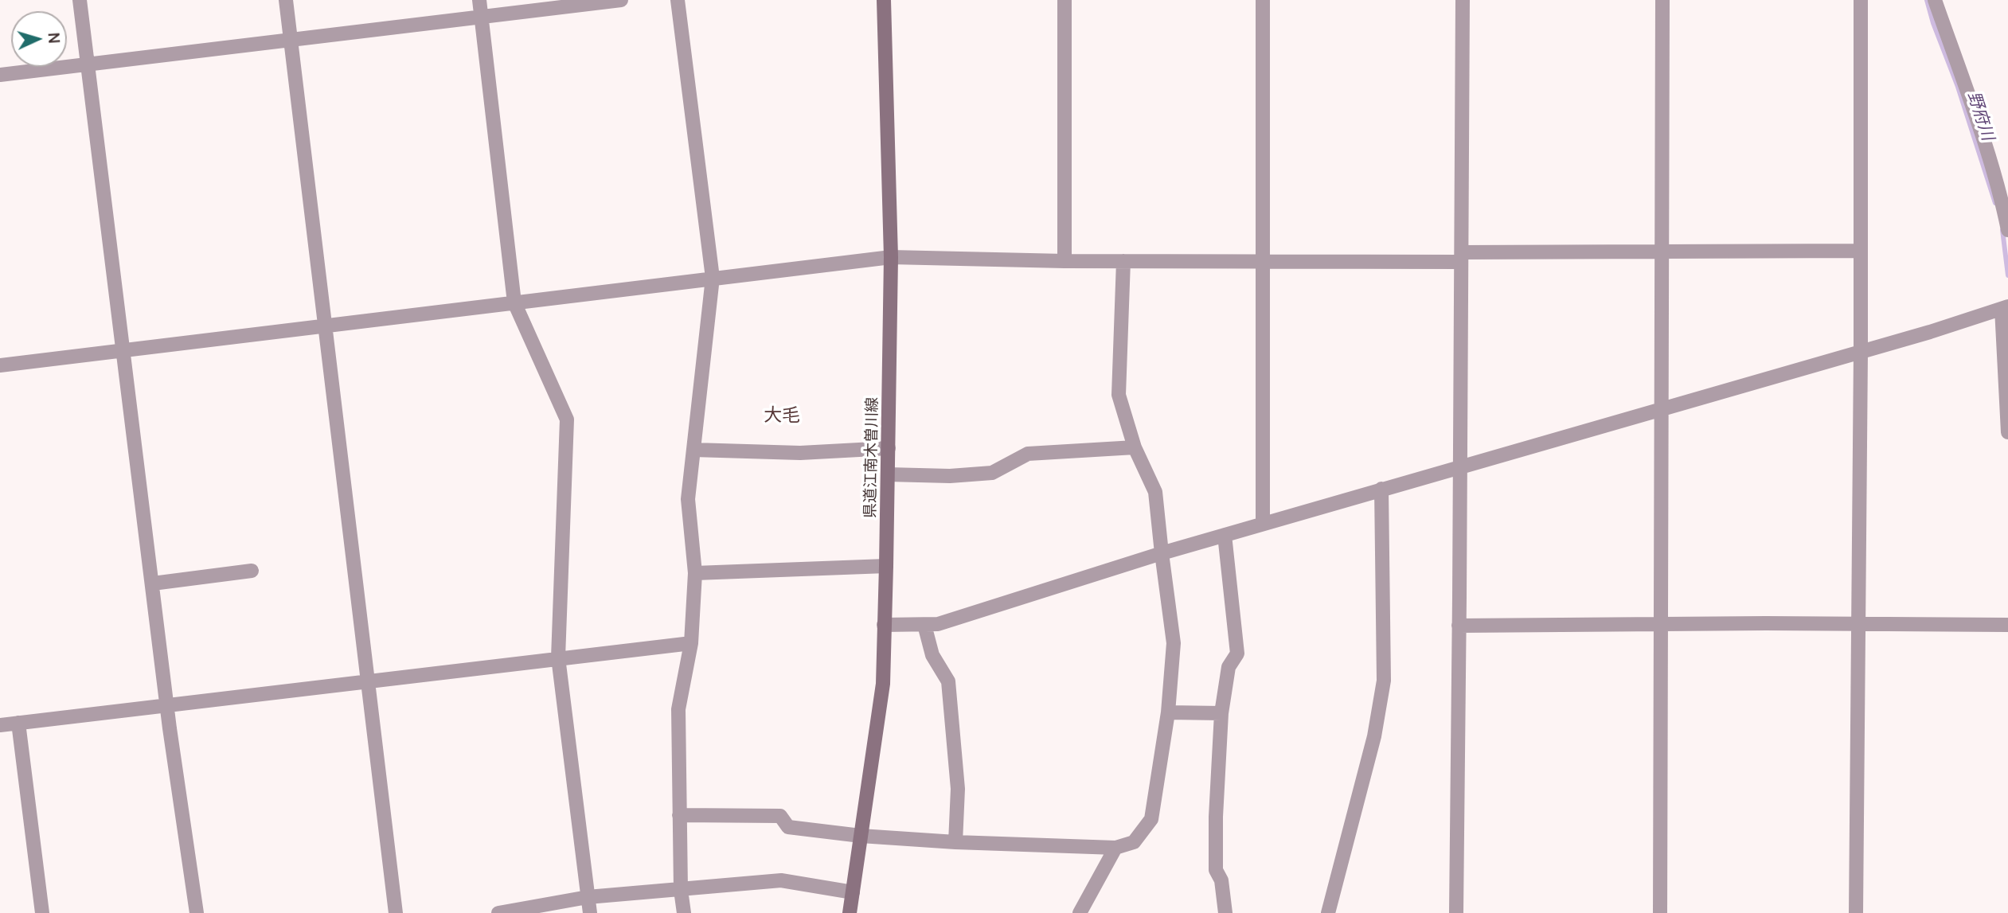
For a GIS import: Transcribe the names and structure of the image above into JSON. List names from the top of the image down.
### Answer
{
  "streets": {
    "main road": ["県道江南木曽川線"]
  },
  "districts": ["大毛"],
  "water": ["野府川"],
  "north": "right"
}
